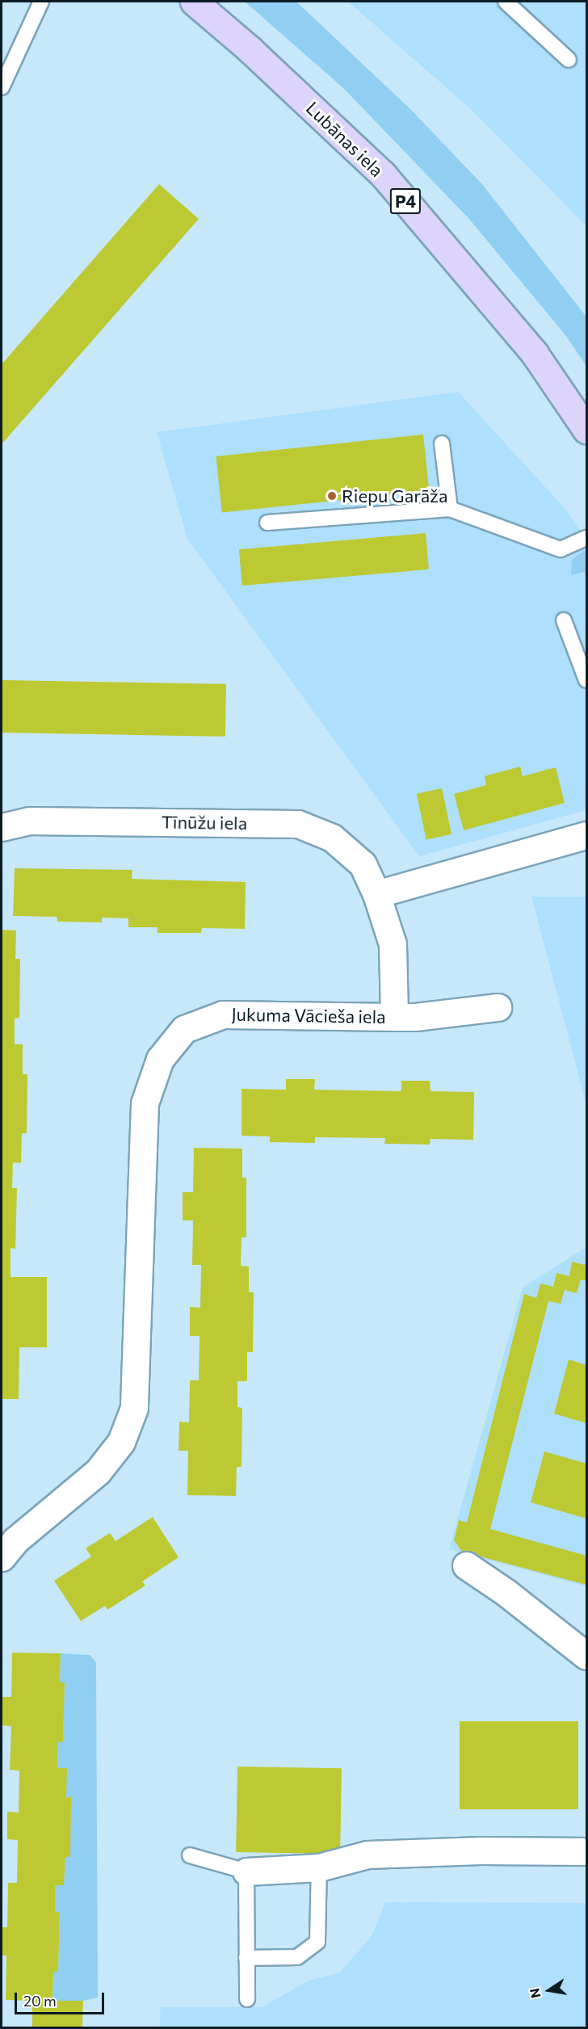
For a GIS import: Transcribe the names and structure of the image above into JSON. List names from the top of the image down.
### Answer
{
  "streets": {
    "main road": ["Lubānas iela", "P4"],
    "street": ["Tīnūžu iela", "Jukuma Vācieša iela"]
  },
  "crossings": [
    ["Tīnūžu iela", "Jukuma Vācieša iela"]
  ],
  "places": ["Riepu Garāža"],
  "scale_bar": "20 m",
  "north": "left"
}
